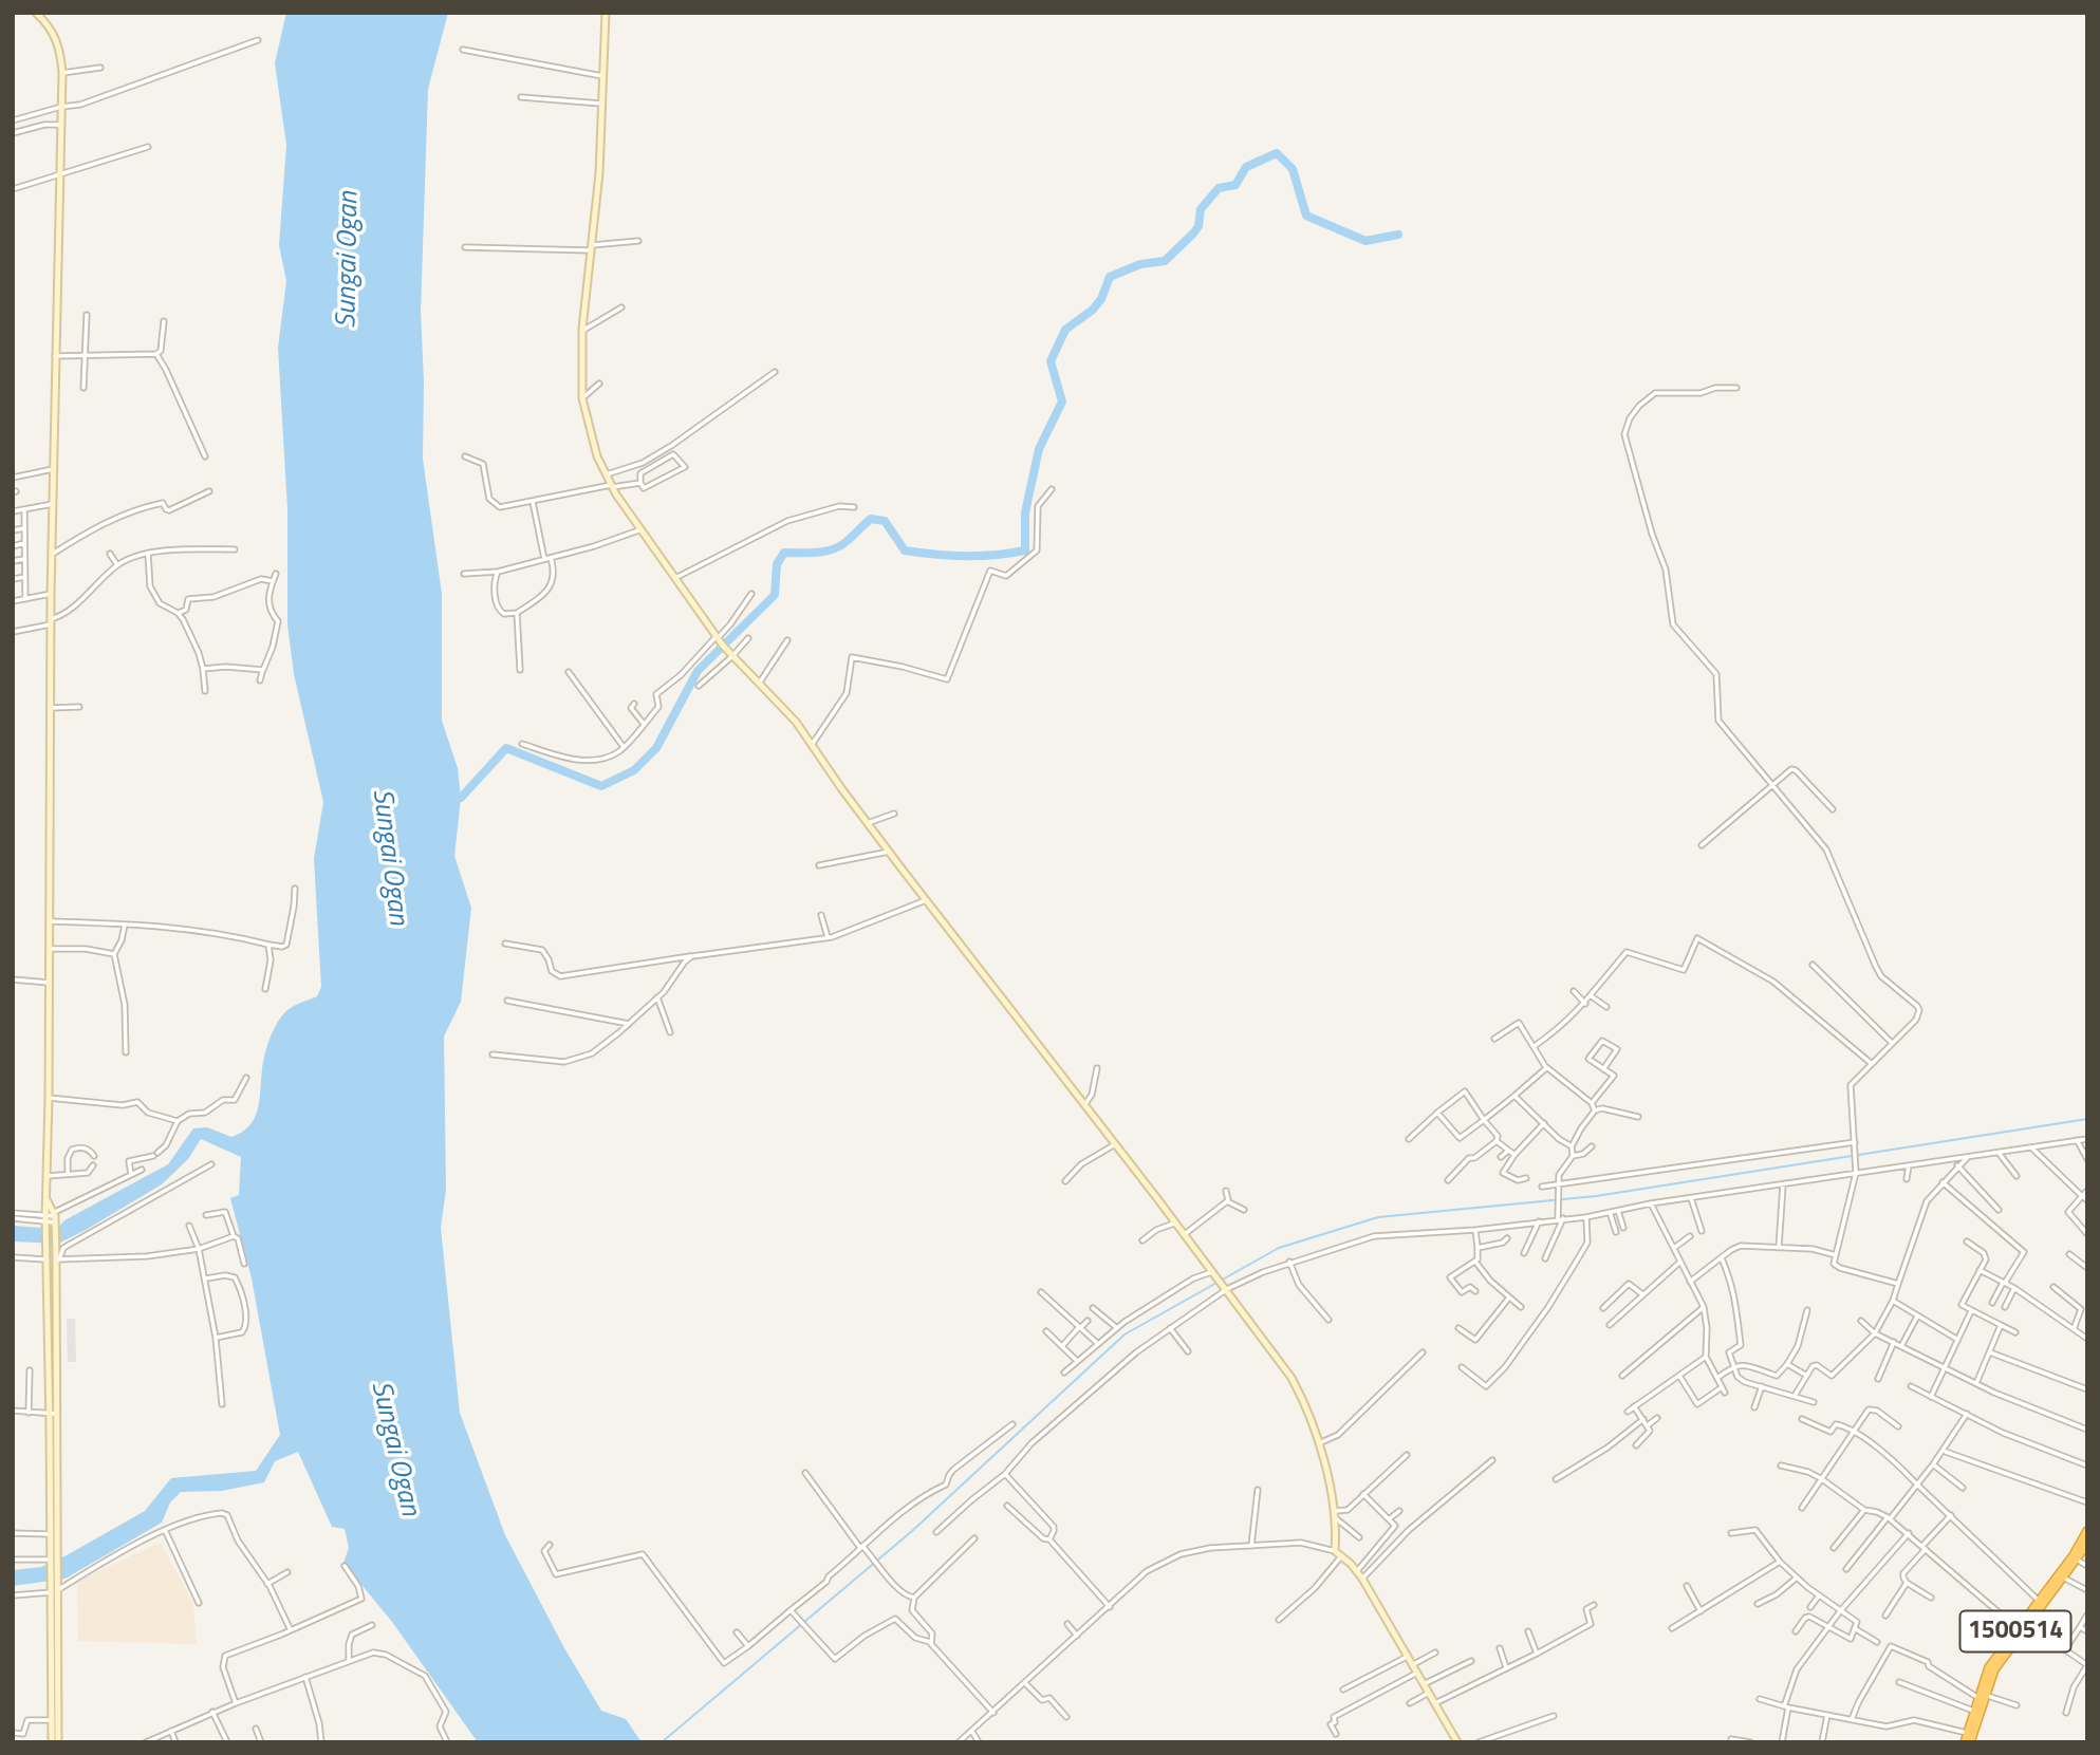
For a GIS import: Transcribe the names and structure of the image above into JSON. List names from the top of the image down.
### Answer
{
  "streets": {
    "highway": ["1500514"]
  },
  "water": ["Sungai Ogan"]
}
